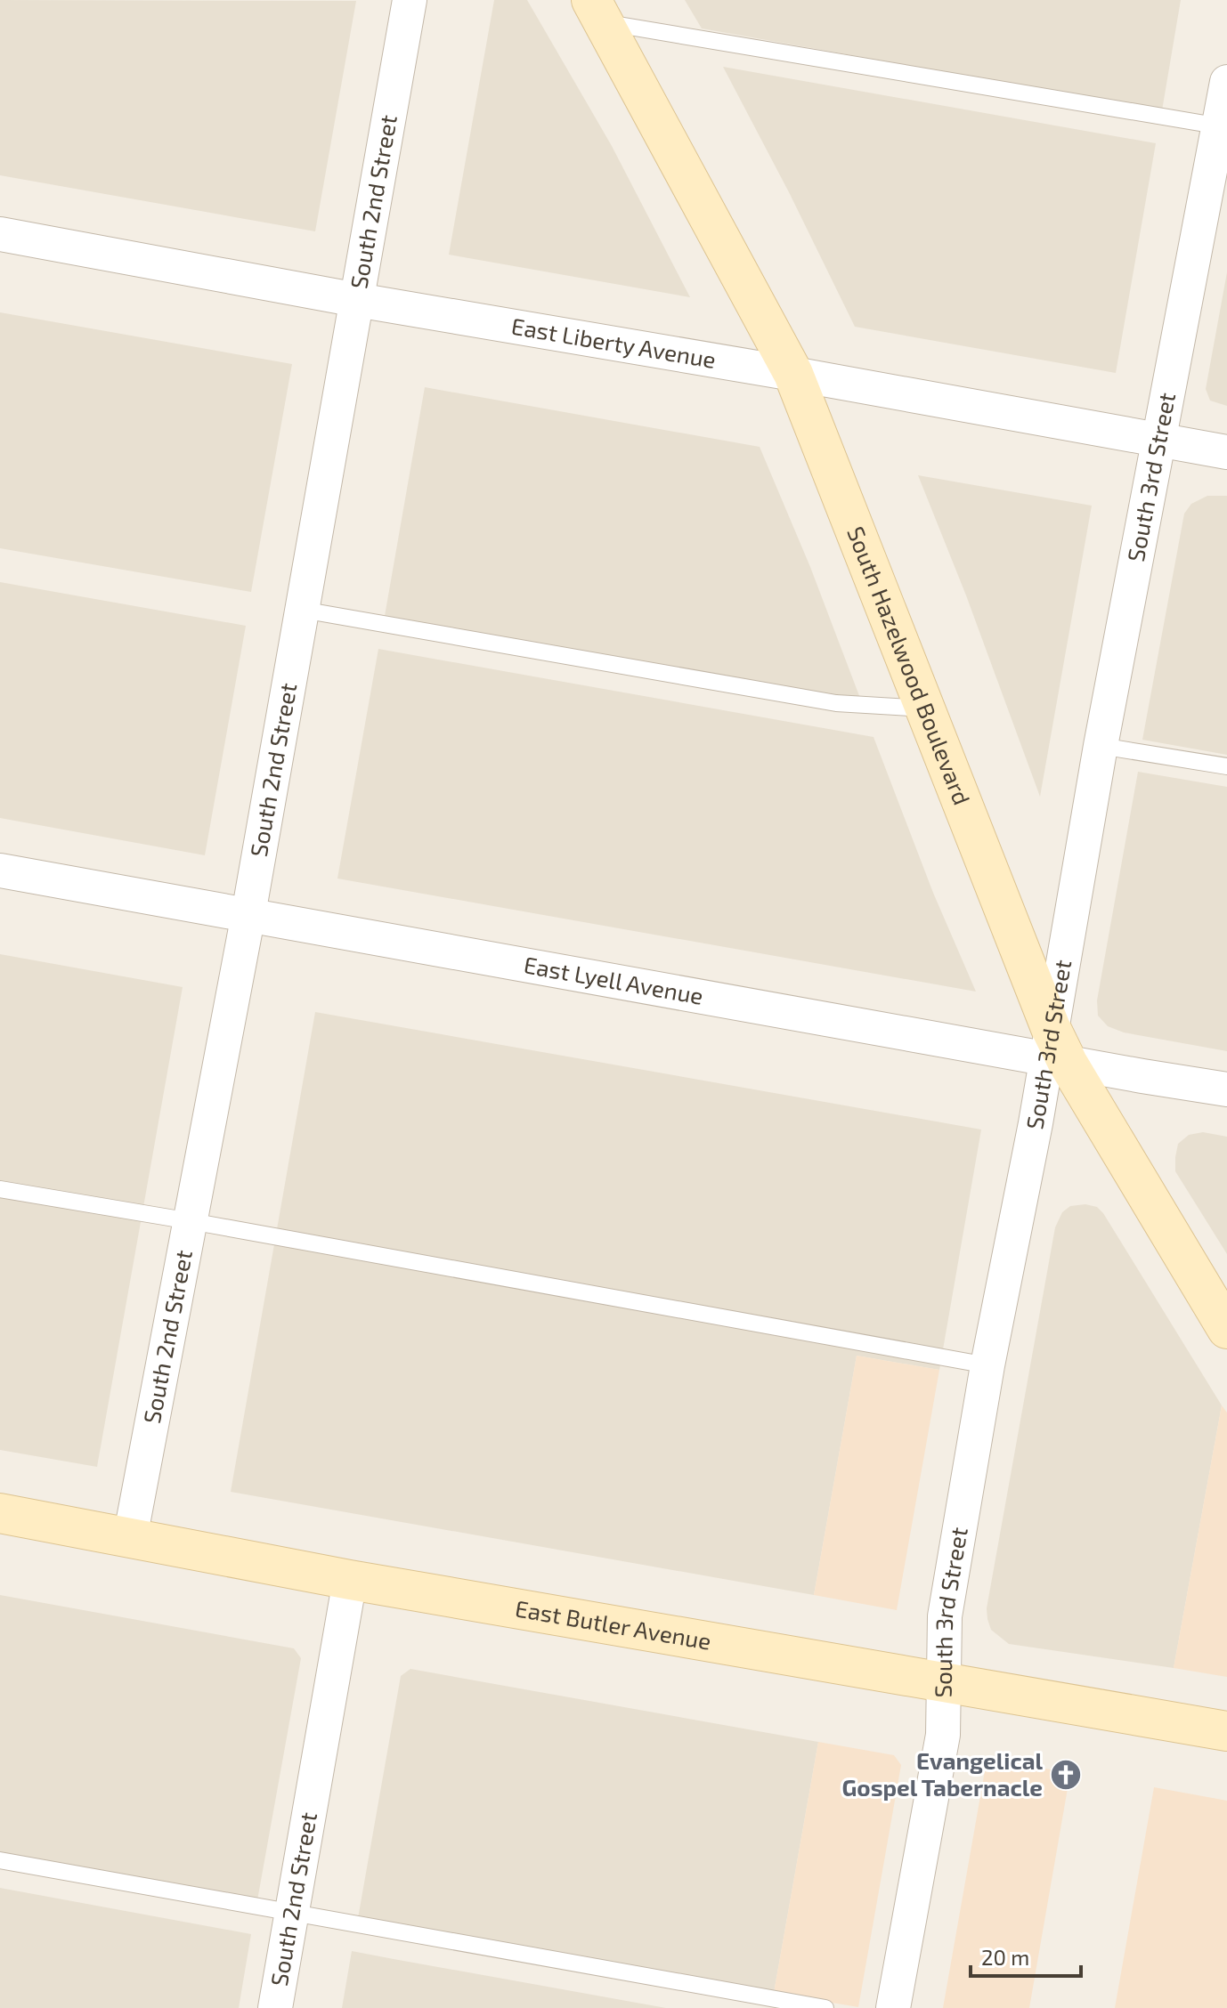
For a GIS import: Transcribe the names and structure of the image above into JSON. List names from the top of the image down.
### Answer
{
  "streets": {
    "street": [
      "South 2nd Street",
      "East Liberty Avenue",
      "South 3rd Street",
      "South Hazelwood Boulevard",
      "East Lyell Avenue",
      "East Butler Avenue"
    ]
  },
  "crossings": [
    ["South 2nd Street", "East Liberty Avenue"],
    ["South 2nd Street", "East Lyell Avenue"],
    ["South 2nd Street", "East Butler Avenue"],
    ["East Liberty Avenue", "South 3rd Street"],
    ["East Liberty Avenue", "South Hazelwood Boulevard"],
    ["South 3rd Street", "South Hazelwood Boulevard"],
    ["South 3rd Street", "East Lyell Avenue"],
    ["South 3rd Street", "East Butler Avenue"],
    ["South Hazelwood Boulevard", "East Lyell Avenue"]
  ],
  "places": {
    "church": ["Evangelical Gospel Tabernacle"]
  },
  "scale_bar": "20 m"
}
